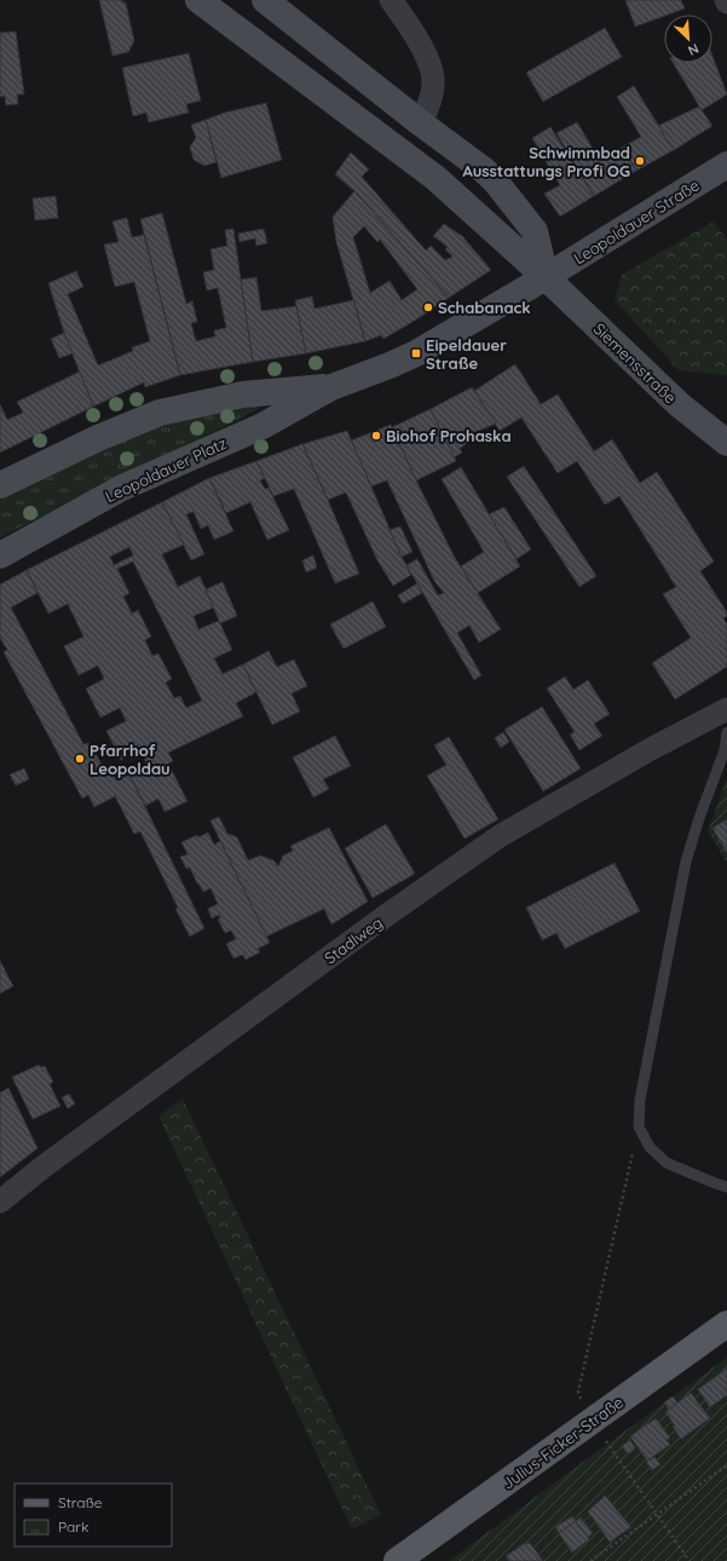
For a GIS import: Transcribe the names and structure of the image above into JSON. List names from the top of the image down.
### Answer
{
  "streets": {
    "main road": [
      "Leopoldauer Straße",
      "Siemensstraße",
      "Leopoldauer Platz",
      "Julius-Ficker-Straße"
    ],
    "street": ["Stadlweg"]
  },
  "crossings": [
    ["Leopoldauer Straße", "Siemensstraße"],
    ["Leopoldauer Straße", "Leopoldauer Platz"],
    ["Siemensstraße", "Leopoldauer Platz"]
  ],
  "places": {
    "other": [
      "Schwimmbad Ausstattungs Profi OG",
      "Schabanack",
      "Biohof Prohaska",
      "Pfarrhof Leopoldau"
    ],
    "transit": ["Eipeldauer Straße"]
  },
  "legend": ["Straße", "Park"],
  "north": "bottom right"
}
